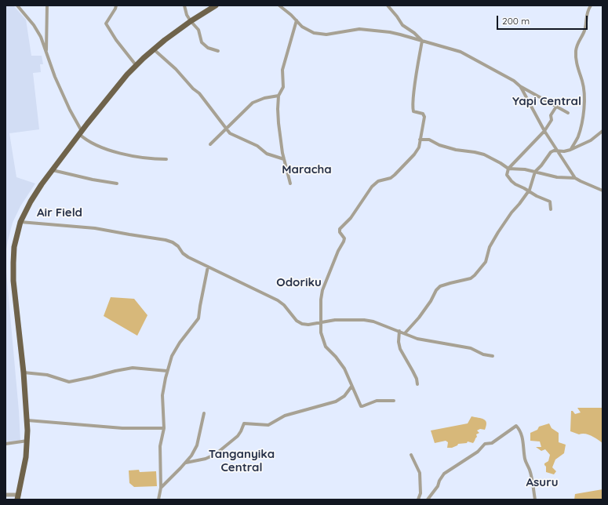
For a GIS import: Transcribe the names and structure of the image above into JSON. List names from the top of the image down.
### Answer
{
  "districts": [
    "Yapi Central",
    "Maracha",
    "Air Field",
    "Odoriku",
    "Tanganyika Central",
    "Asuru"
  ],
  "scale_bar": "200 m"
}
